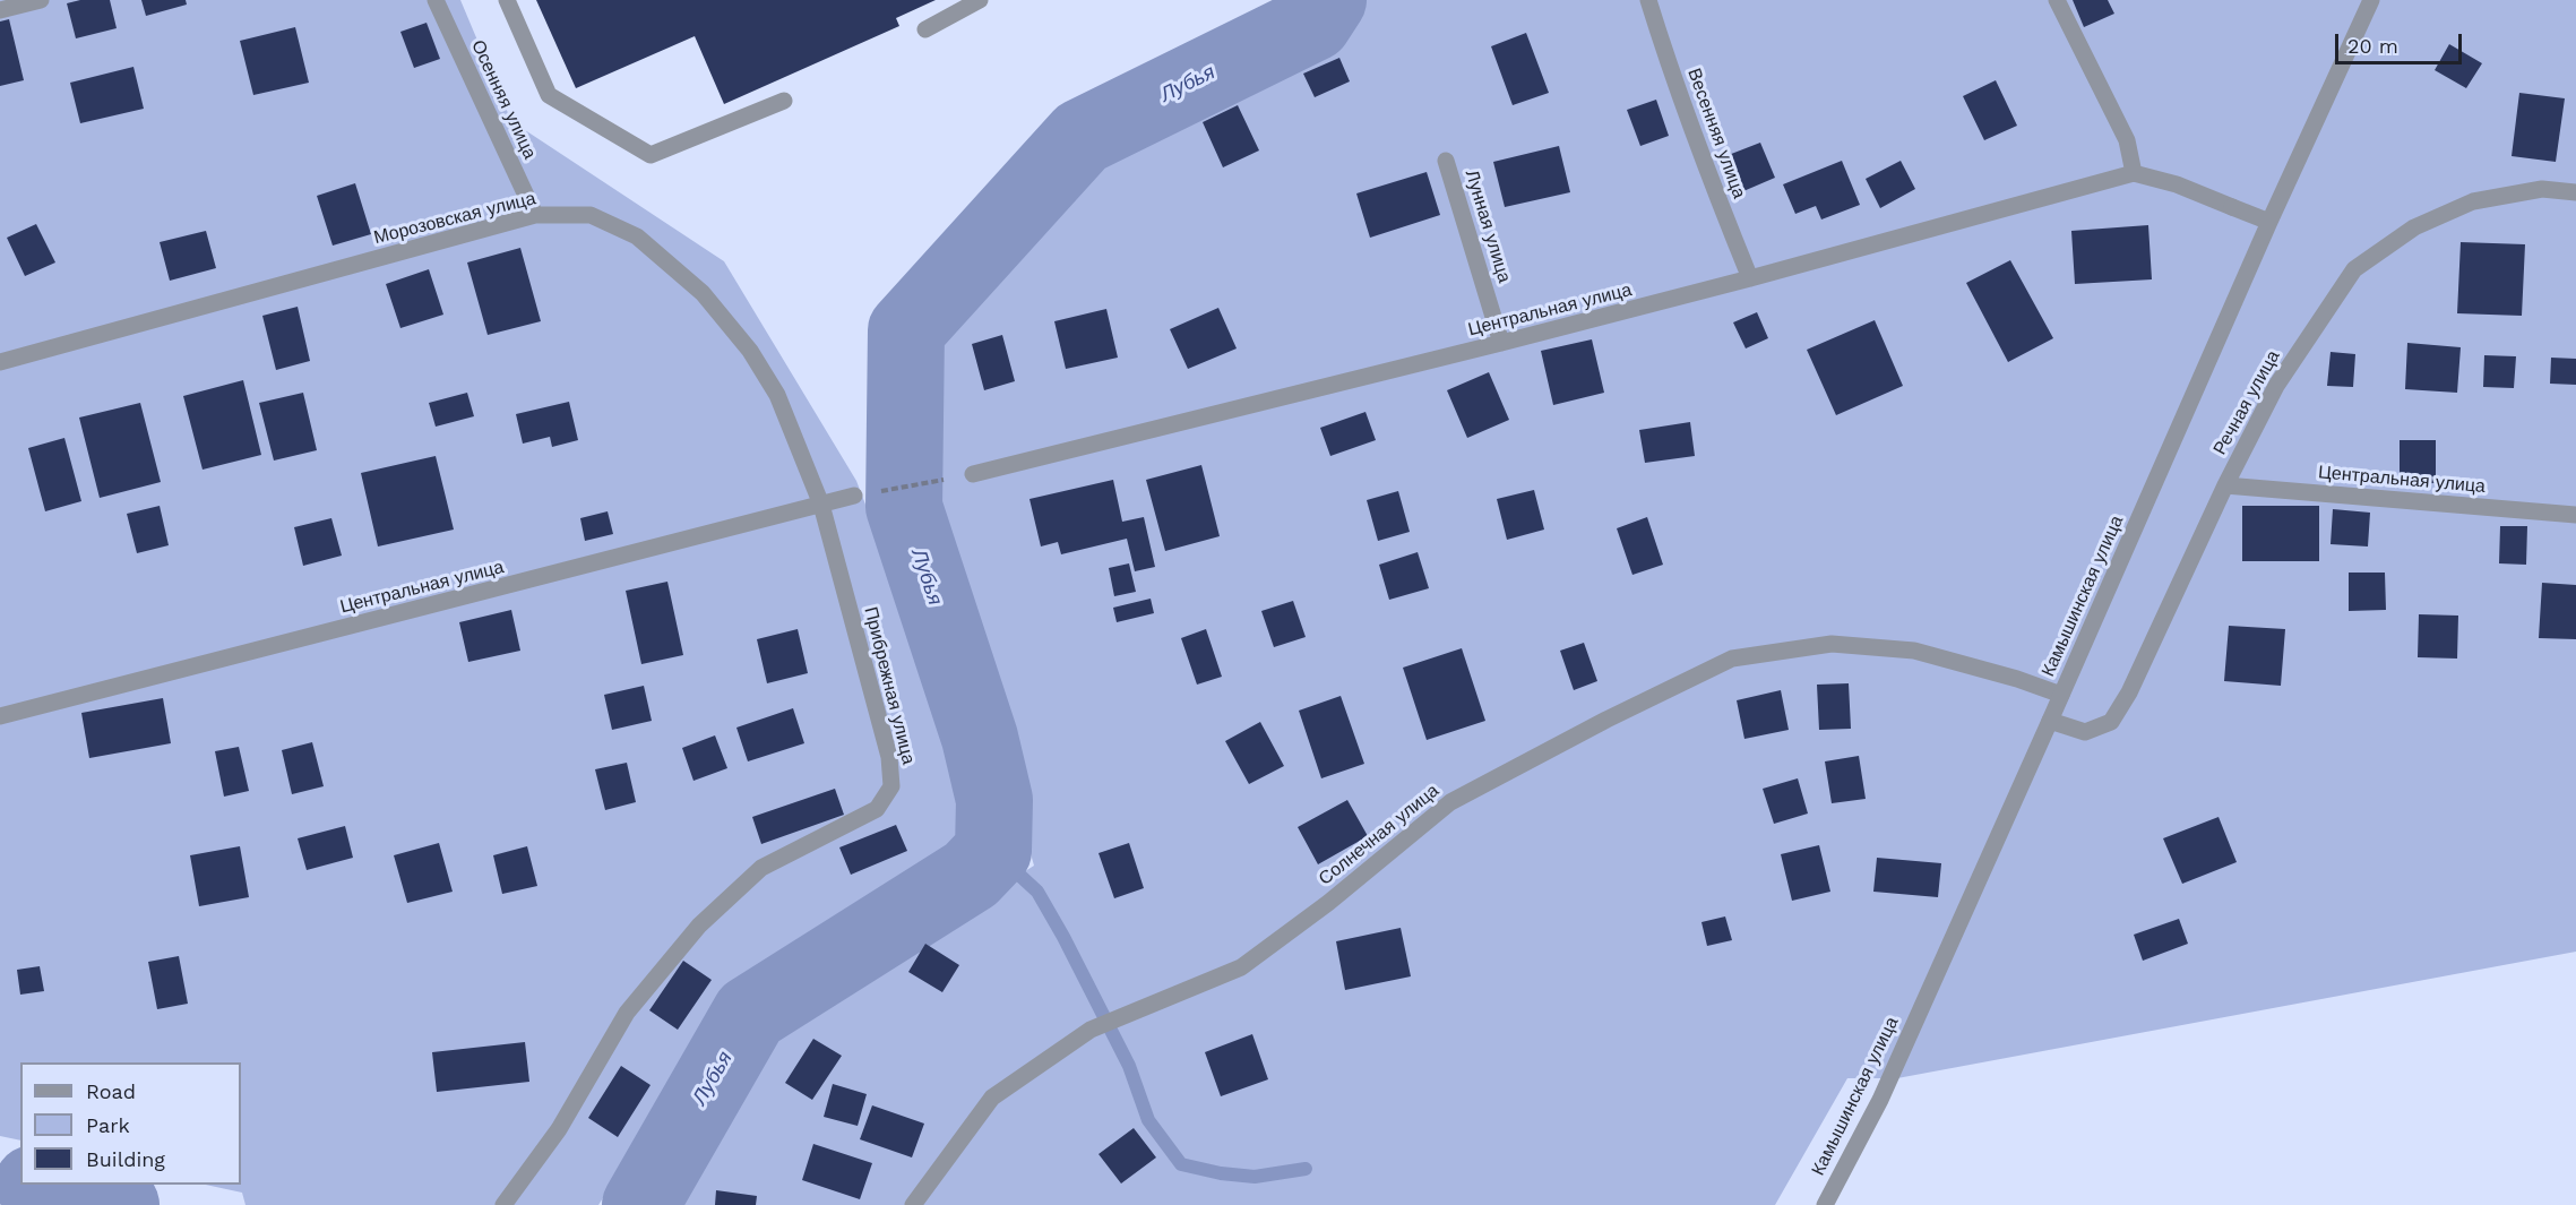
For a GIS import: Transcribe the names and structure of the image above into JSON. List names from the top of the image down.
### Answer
{
  "streets": {
    "street": [
      "Осенняя улица",
      "Весенняя улица",
      "Морозовская улица",
      "Лунная улица",
      "Центральная улица",
      "Речная улица",
      "Камышинская улица",
      "Прибрежная улица",
      "Солнечная улица"
    ]
  },
  "crossings": [
    ["Осенняя улица", "Морозовская улица"],
    ["Весенняя улица", "Центральная улица"],
    ["Морозовская улица", "Центральная улица"],
    ["Морозовская улица", "Прибрежная улица"],
    ["Лунная улица", "Центральная улица"],
    ["Центральная улица", "Речная улица"],
    ["Центральная улица", "Прибрежная улица"],
    ["Речная улица", "Камышинская улица"],
    ["Камышинская улица", "Солнечная улица"]
  ],
  "water": ["Лубья"],
  "legend": ["Road", "Park", "Building"],
  "scale_bar": "20 m"
}
